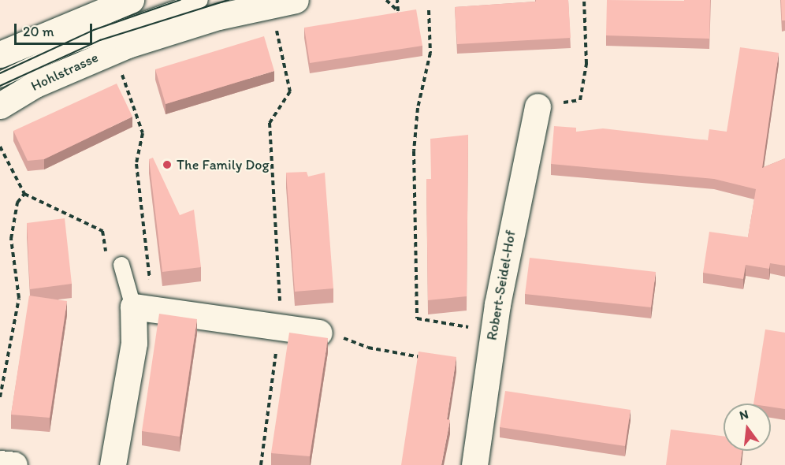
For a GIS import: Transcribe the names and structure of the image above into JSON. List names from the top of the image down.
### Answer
{
  "streets": {
    "street": ["Hohlstrasse", "Robert-Seidel-Hof"]
  },
  "places": ["The Family Dog"],
  "scale_bar": "20 m",
  "north": "top"
}
